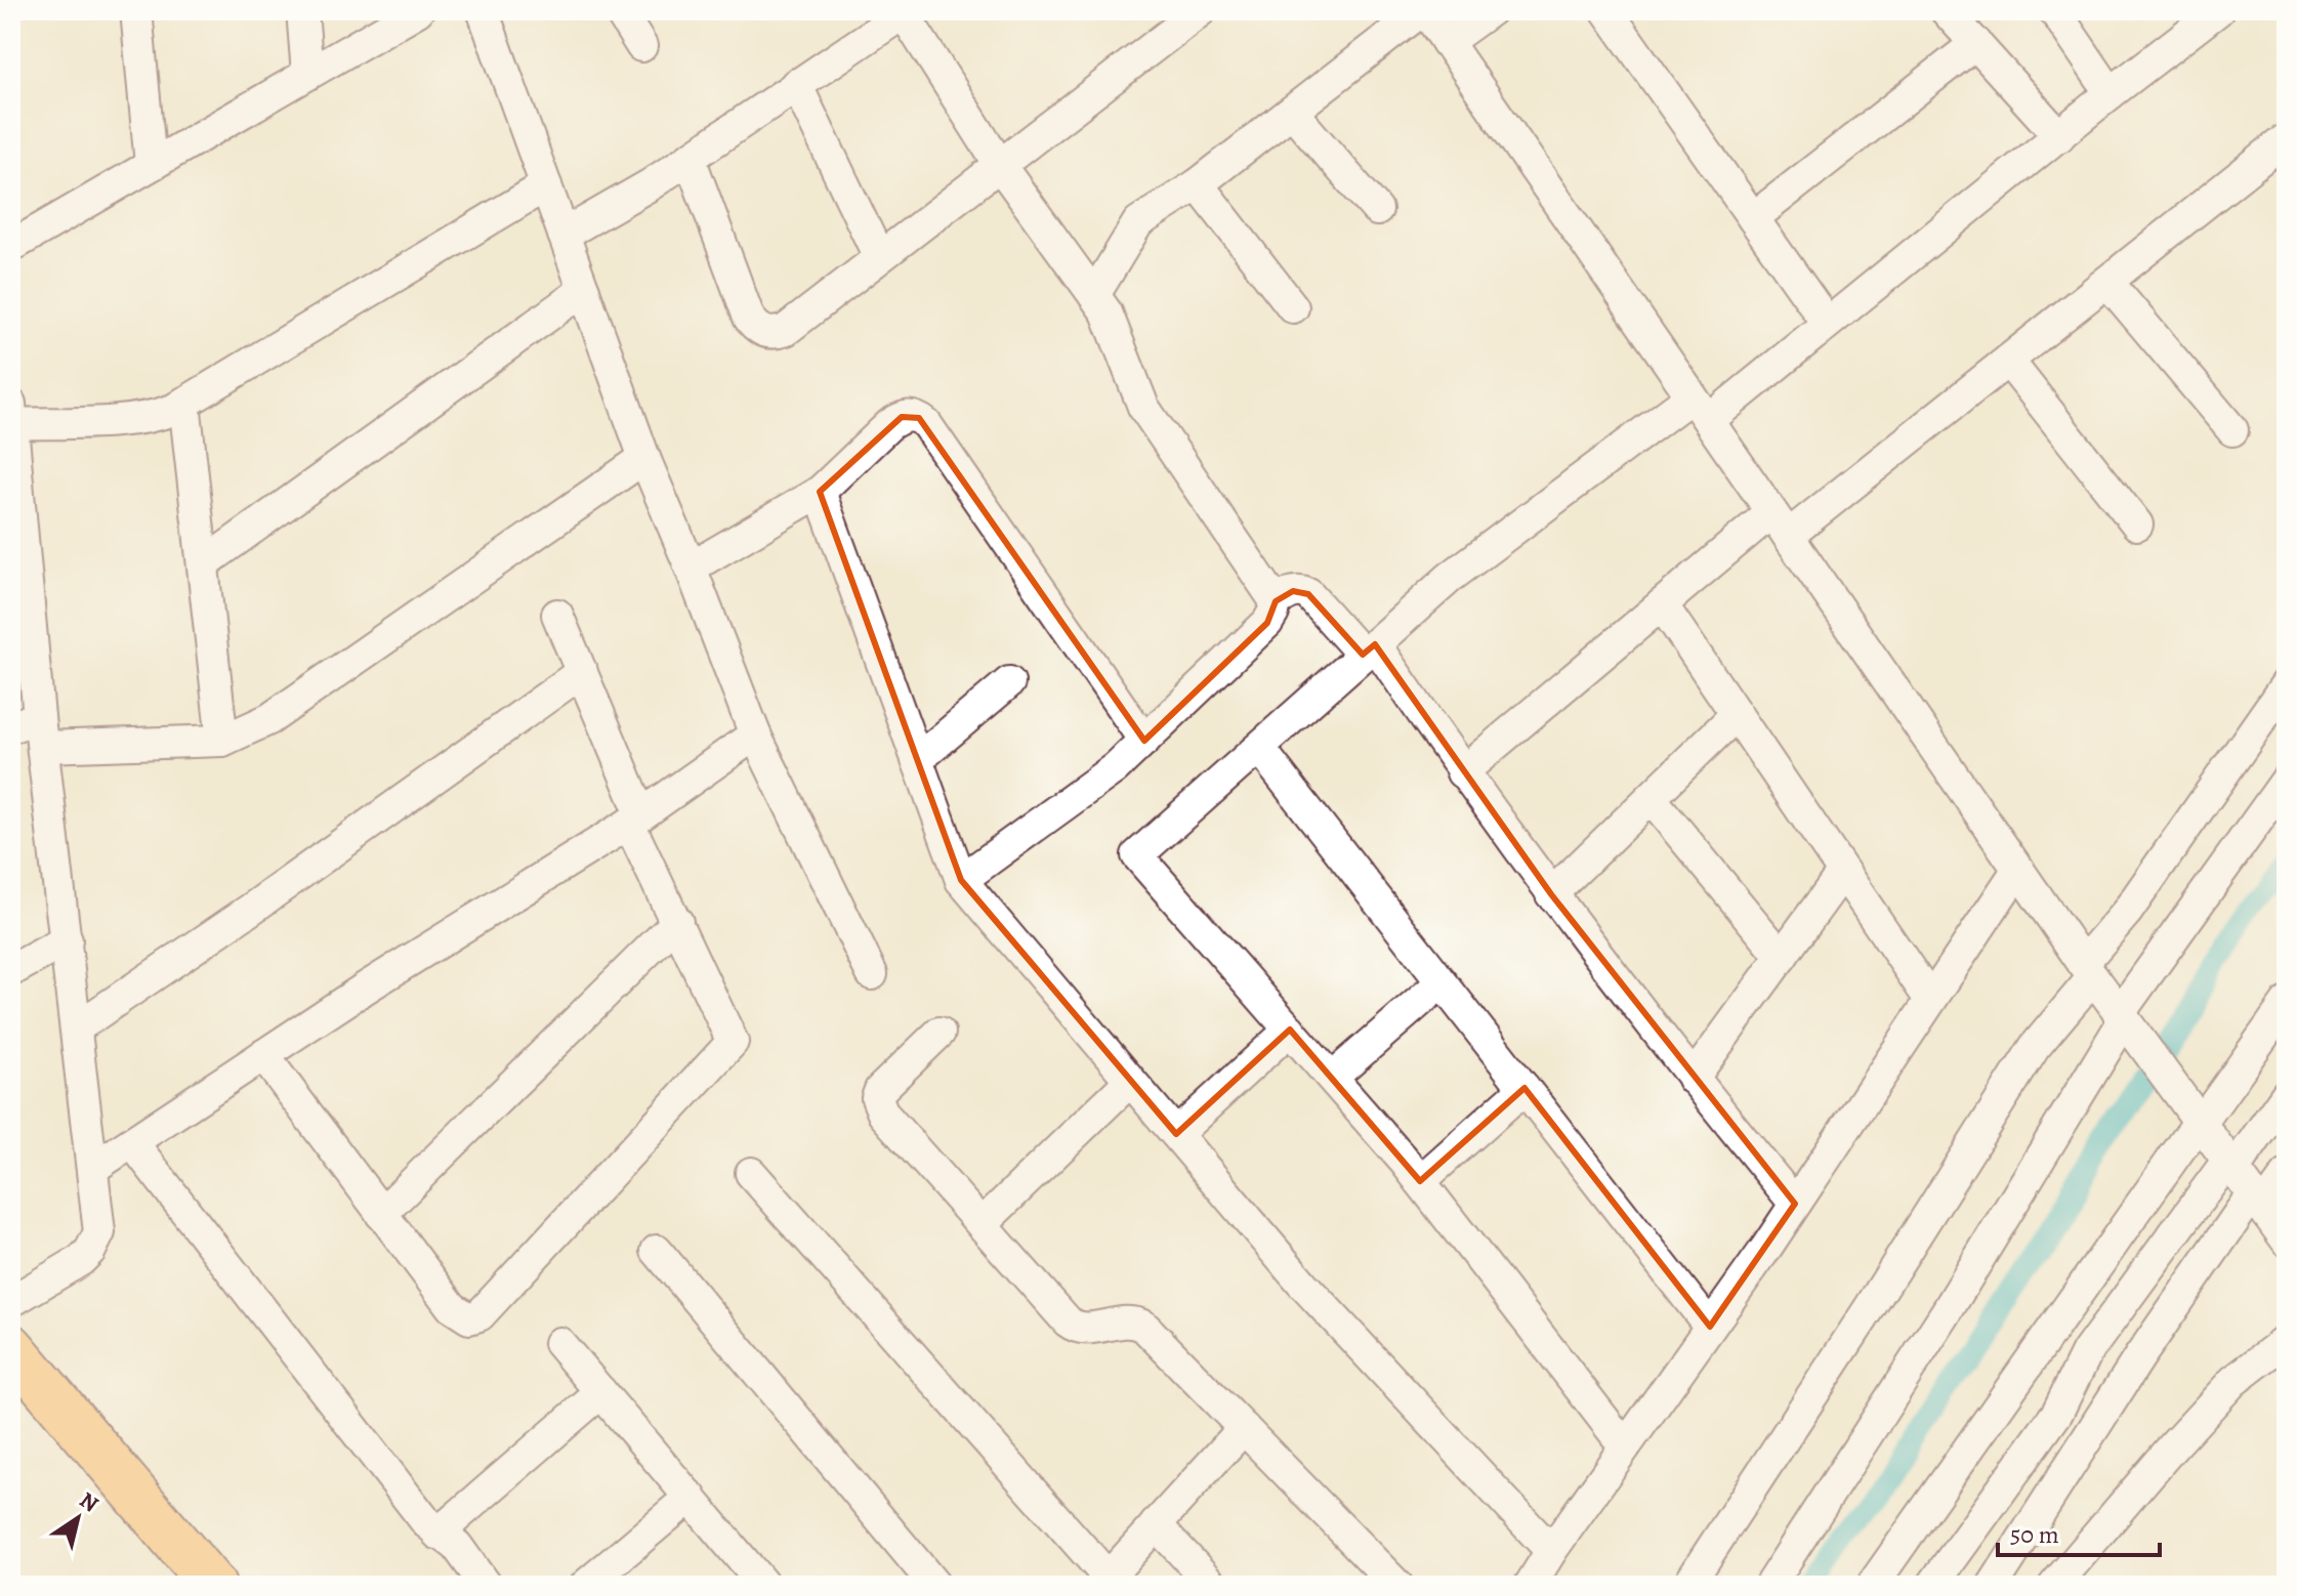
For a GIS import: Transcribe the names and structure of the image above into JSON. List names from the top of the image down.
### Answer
{
  "scale_bar": "50 m",
  "north": "top right"
}
